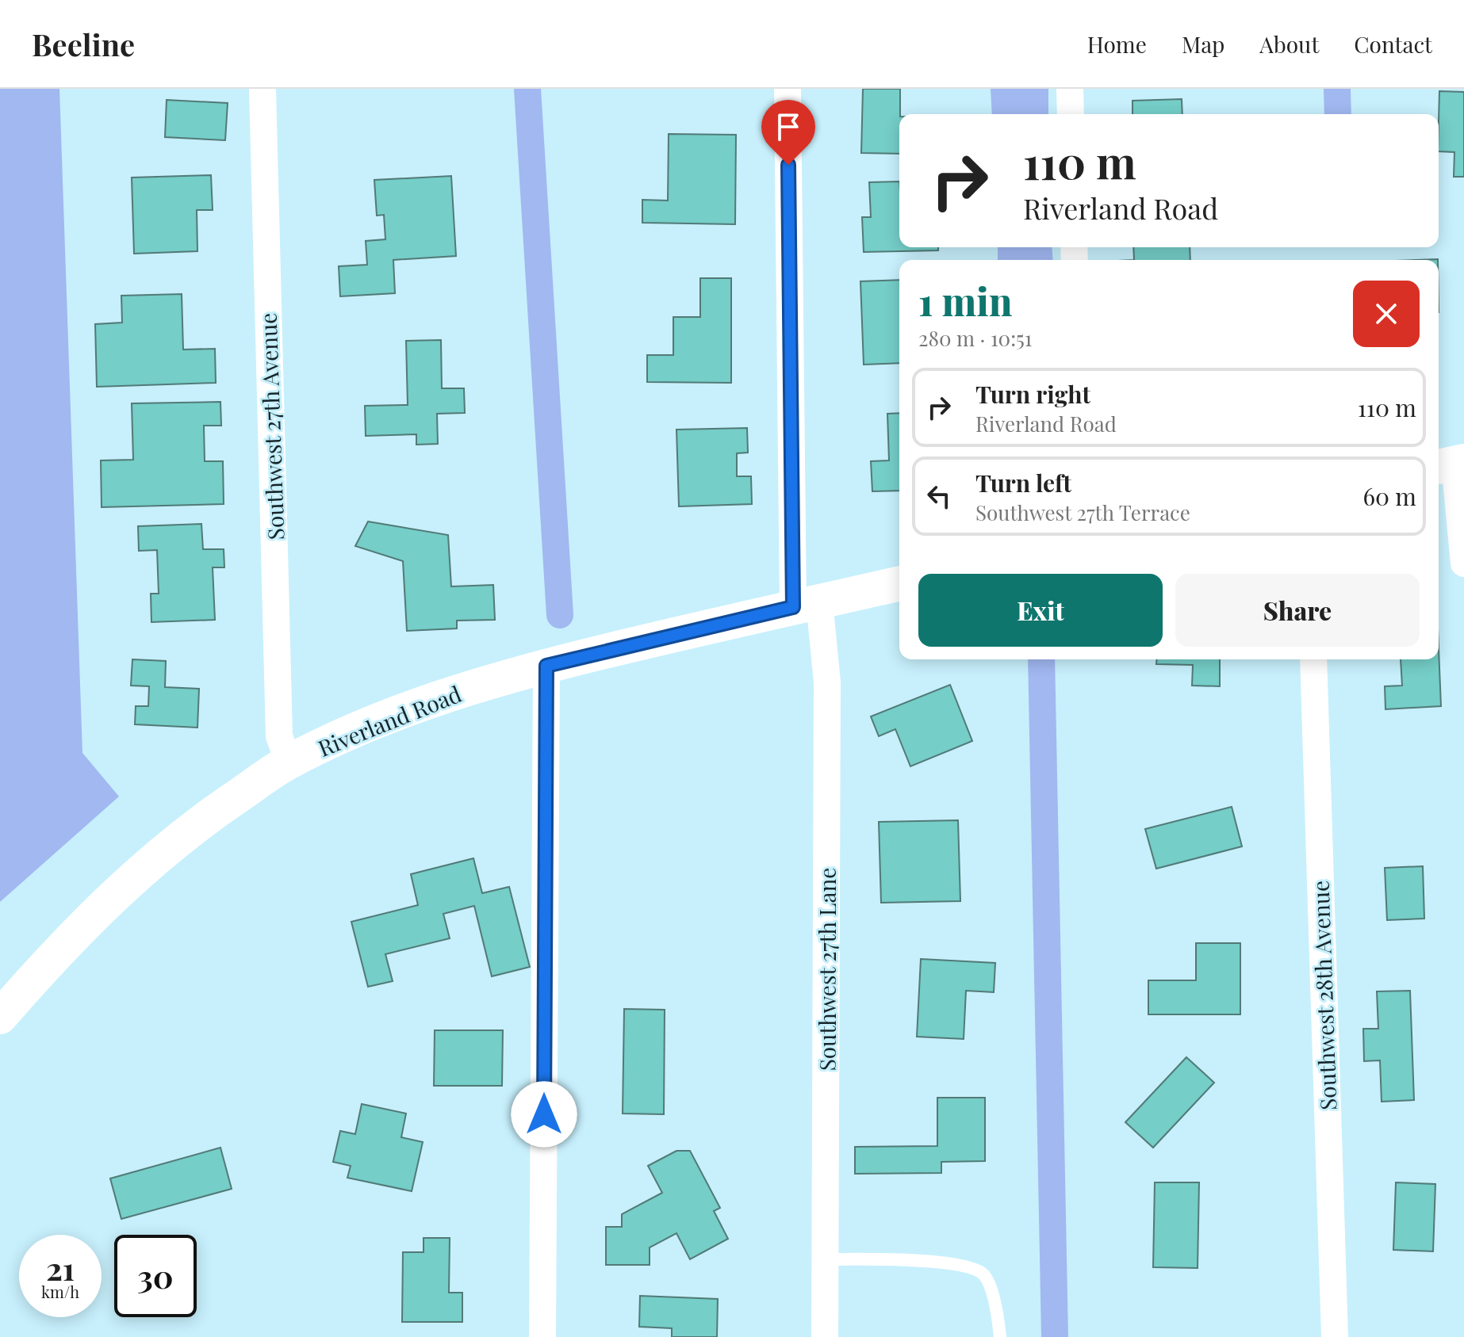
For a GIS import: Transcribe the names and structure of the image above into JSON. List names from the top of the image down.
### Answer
{
  "streets": {
    "street": [
      "Southwest 27th Avenue",
      "Riverland Road",
      "Southwest 27th Lane",
      "Southwest 28th Avenue"
    ]
  },
  "crossings": [
    ["Southwest 27th Avenue", "Riverland Road"],
    ["Riverland Road", "Southwest 27th Lane"]
  ],
  "page": {
    "header": "Beeline",
    "nav": [
      "Home",
      "Map",
      "About",
      "Contact"
    ],
    "turn": ["110 m", "Riverland Road"],
    "heading": ["1 min", "280 m · 10:51"],
    "list": [
      {
        "name": "Turn right",
        "note": "Riverland Road",
        "value": "110 m"
      },
      {
        "name": "Turn left",
        "note": "Southwest 27th Terrace",
        "value": "60 m"
      }
    ],
    "buttons": ["Exit", "Share"],
    "speed": "21 km/h",
    "limit": "30"
  }
}
